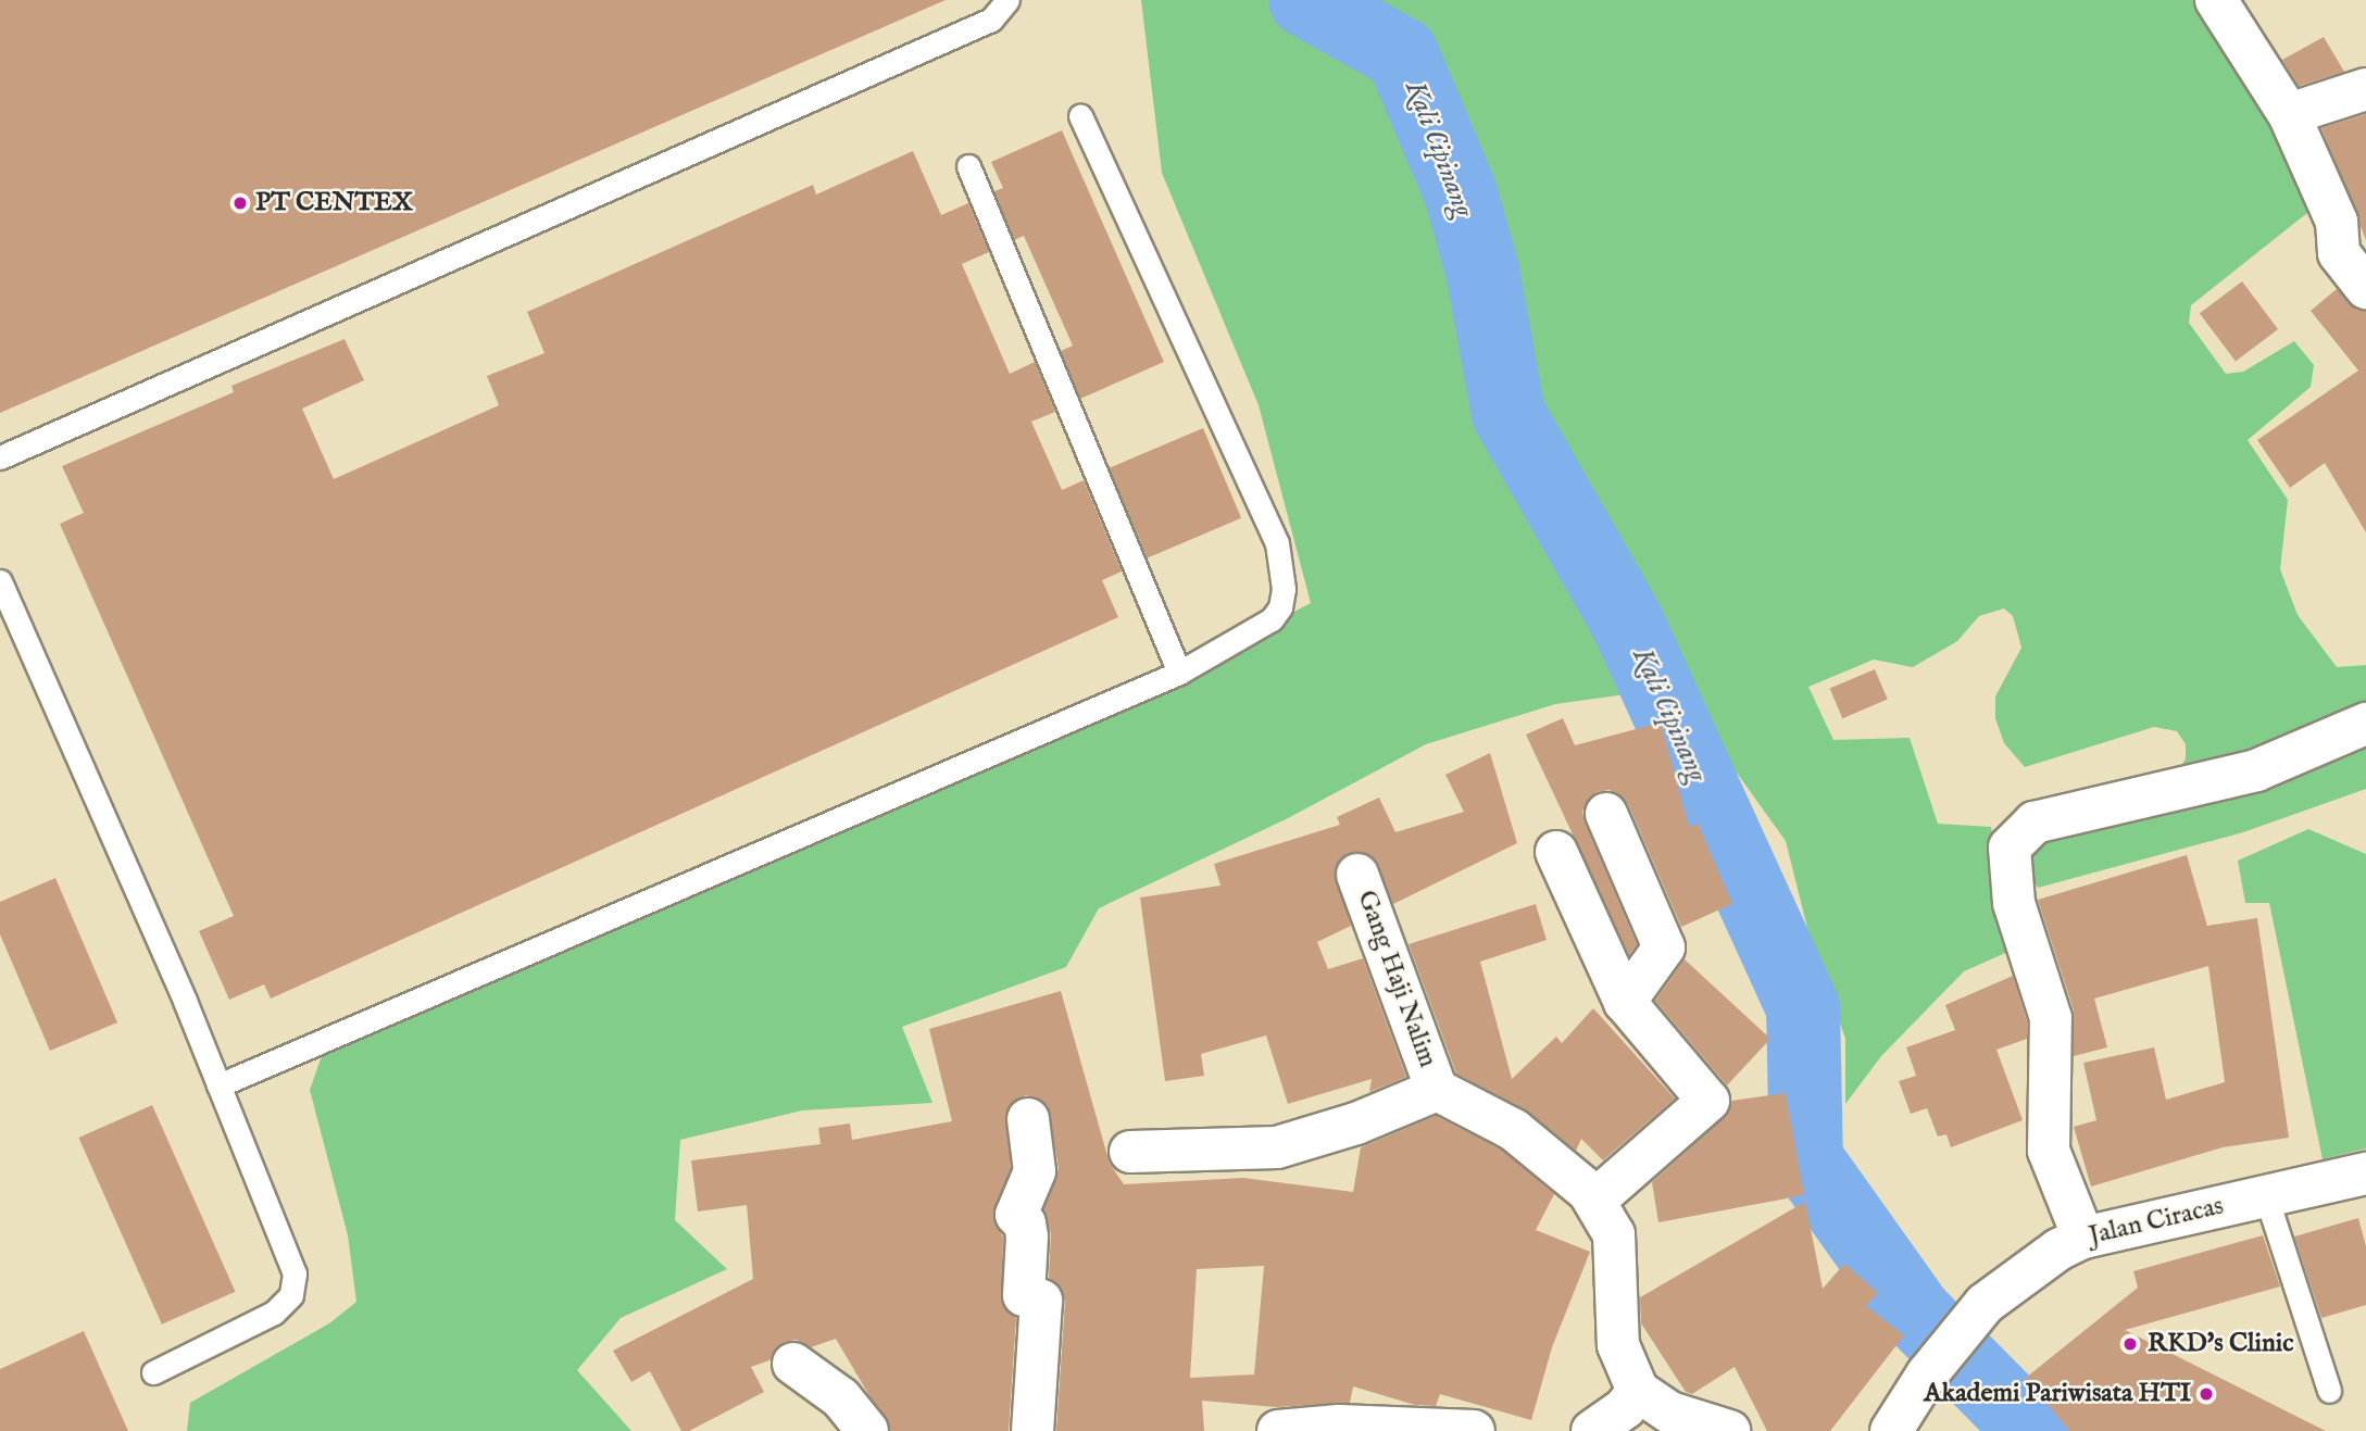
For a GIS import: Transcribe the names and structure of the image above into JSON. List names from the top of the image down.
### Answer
{
  "streets": {
    "street": ["Gang Haji Nalim", "Jalan Ciracas"]
  },
  "water": ["Kali Cipinang"],
  "places": ["PT CENTEX", "RKD's Clinic", "Akademi Pariwisata HTI"]
}
